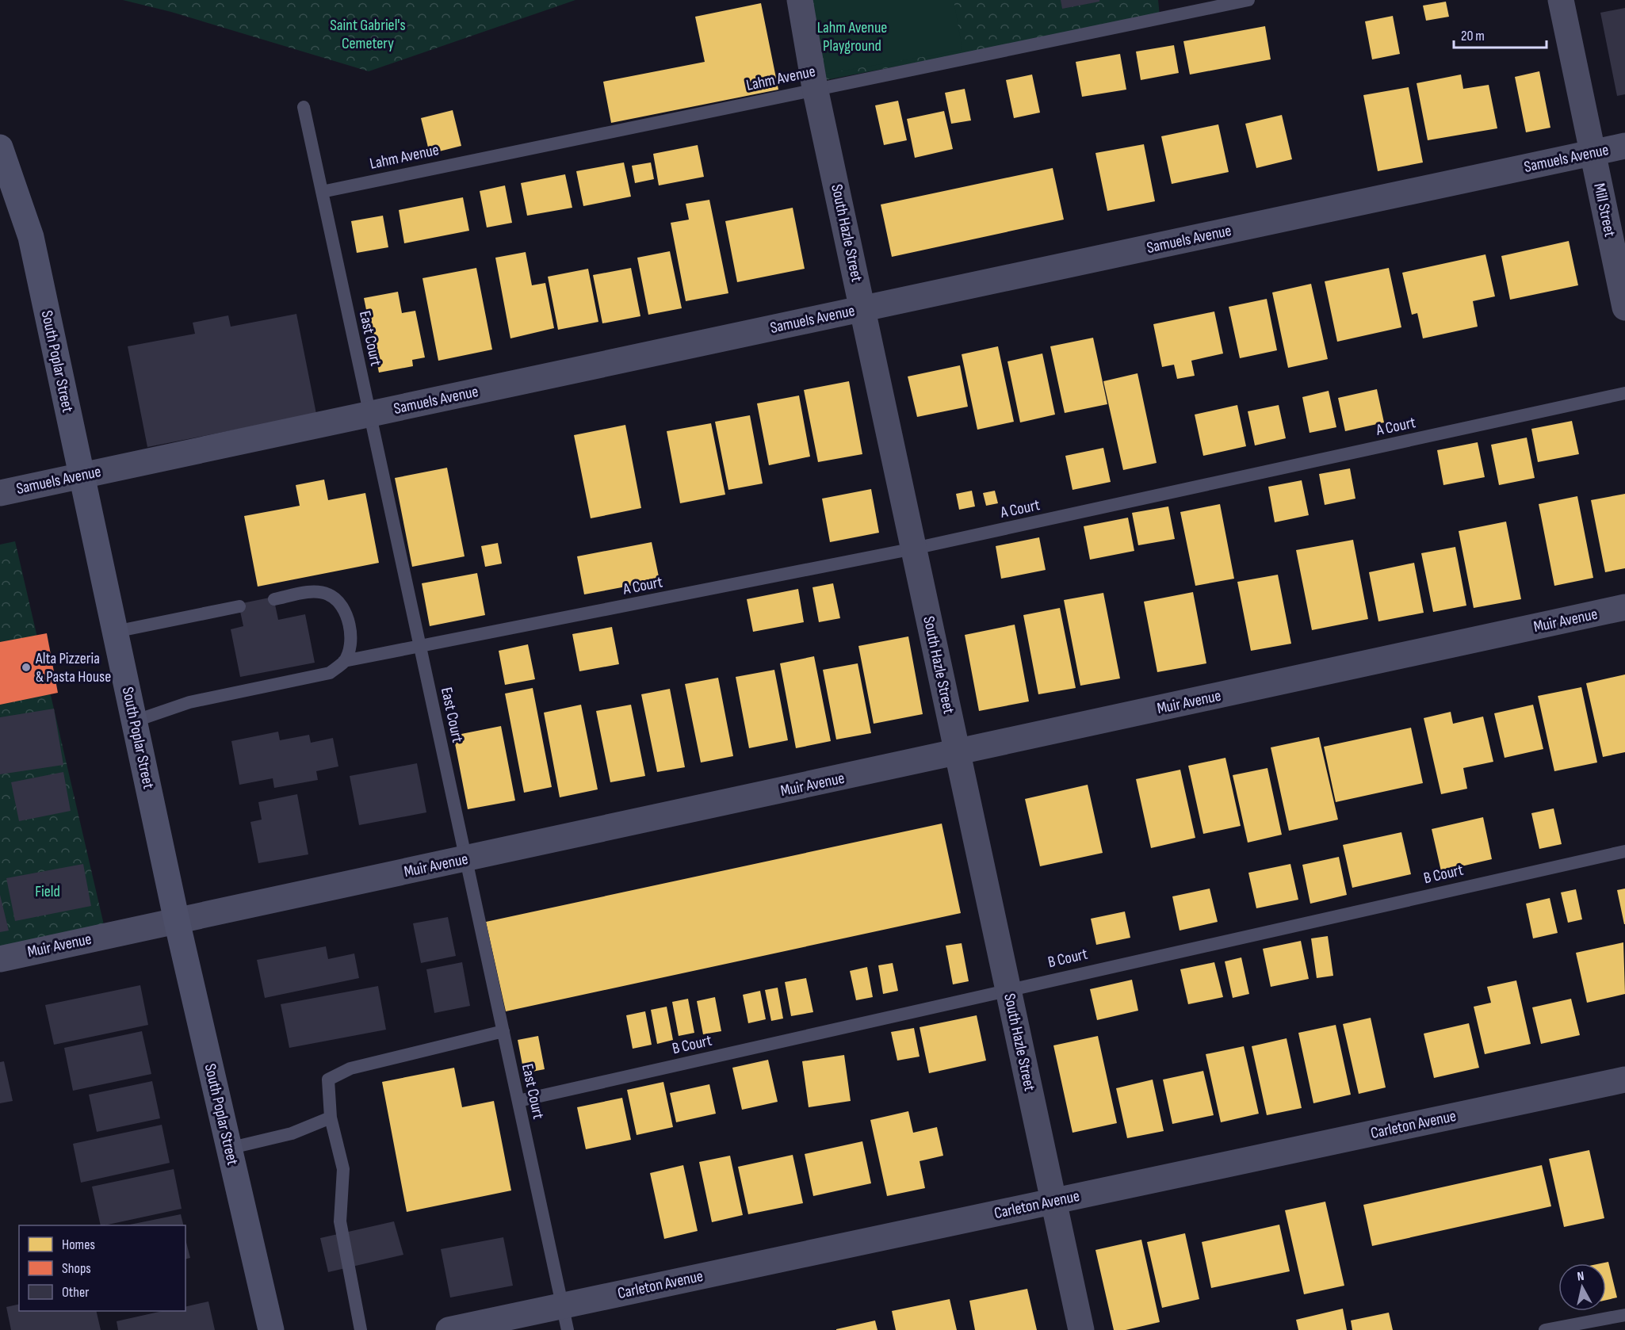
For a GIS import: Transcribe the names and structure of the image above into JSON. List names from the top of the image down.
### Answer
{
  "streets": {
    "main road": ["South Poplar Street"],
    "street": [
      "Samuels Avenue",
      "Mill Street",
      "South Hazle Street",
      "Muir Avenue",
      "Carleton Avenue"
    ],
    "lane": [
      "Lahm Avenue",
      "East Court",
      "A Court",
      "B Court"
    ]
  },
  "crossings": [
    ["Lahm Avenue", "South Hazle Street"],
    ["Lahm Avenue", "East Court"],
    ["Samuels Avenue", "Mill Street"],
    ["Samuels Avenue", "South Hazle Street"],
    ["Samuels Avenue", "East Court"],
    ["Samuels Avenue", "South Poplar Street"],
    ["South Hazle Street", "A Court"],
    ["South Hazle Street", "Muir Avenue"],
    ["South Hazle Street", "B Court"],
    ["South Hazle Street", "Carleton Avenue"],
    ["East Court", "A Court"],
    ["East Court", "Muir Avenue"],
    ["East Court", "B Court"],
    ["East Court", "Carleton Avenue"],
    ["South Poplar Street", "Muir Avenue"]
  ],
  "parks": ["Saint Gabriel's Cemetery", "Lahm Avenue Playground", "Field"],
  "places": ["Alta Pizzeria & Pasta House"],
  "legend": ["Homes", "Shops", "Other"],
  "scale_bar": "20 m",
  "north": "top"
}
